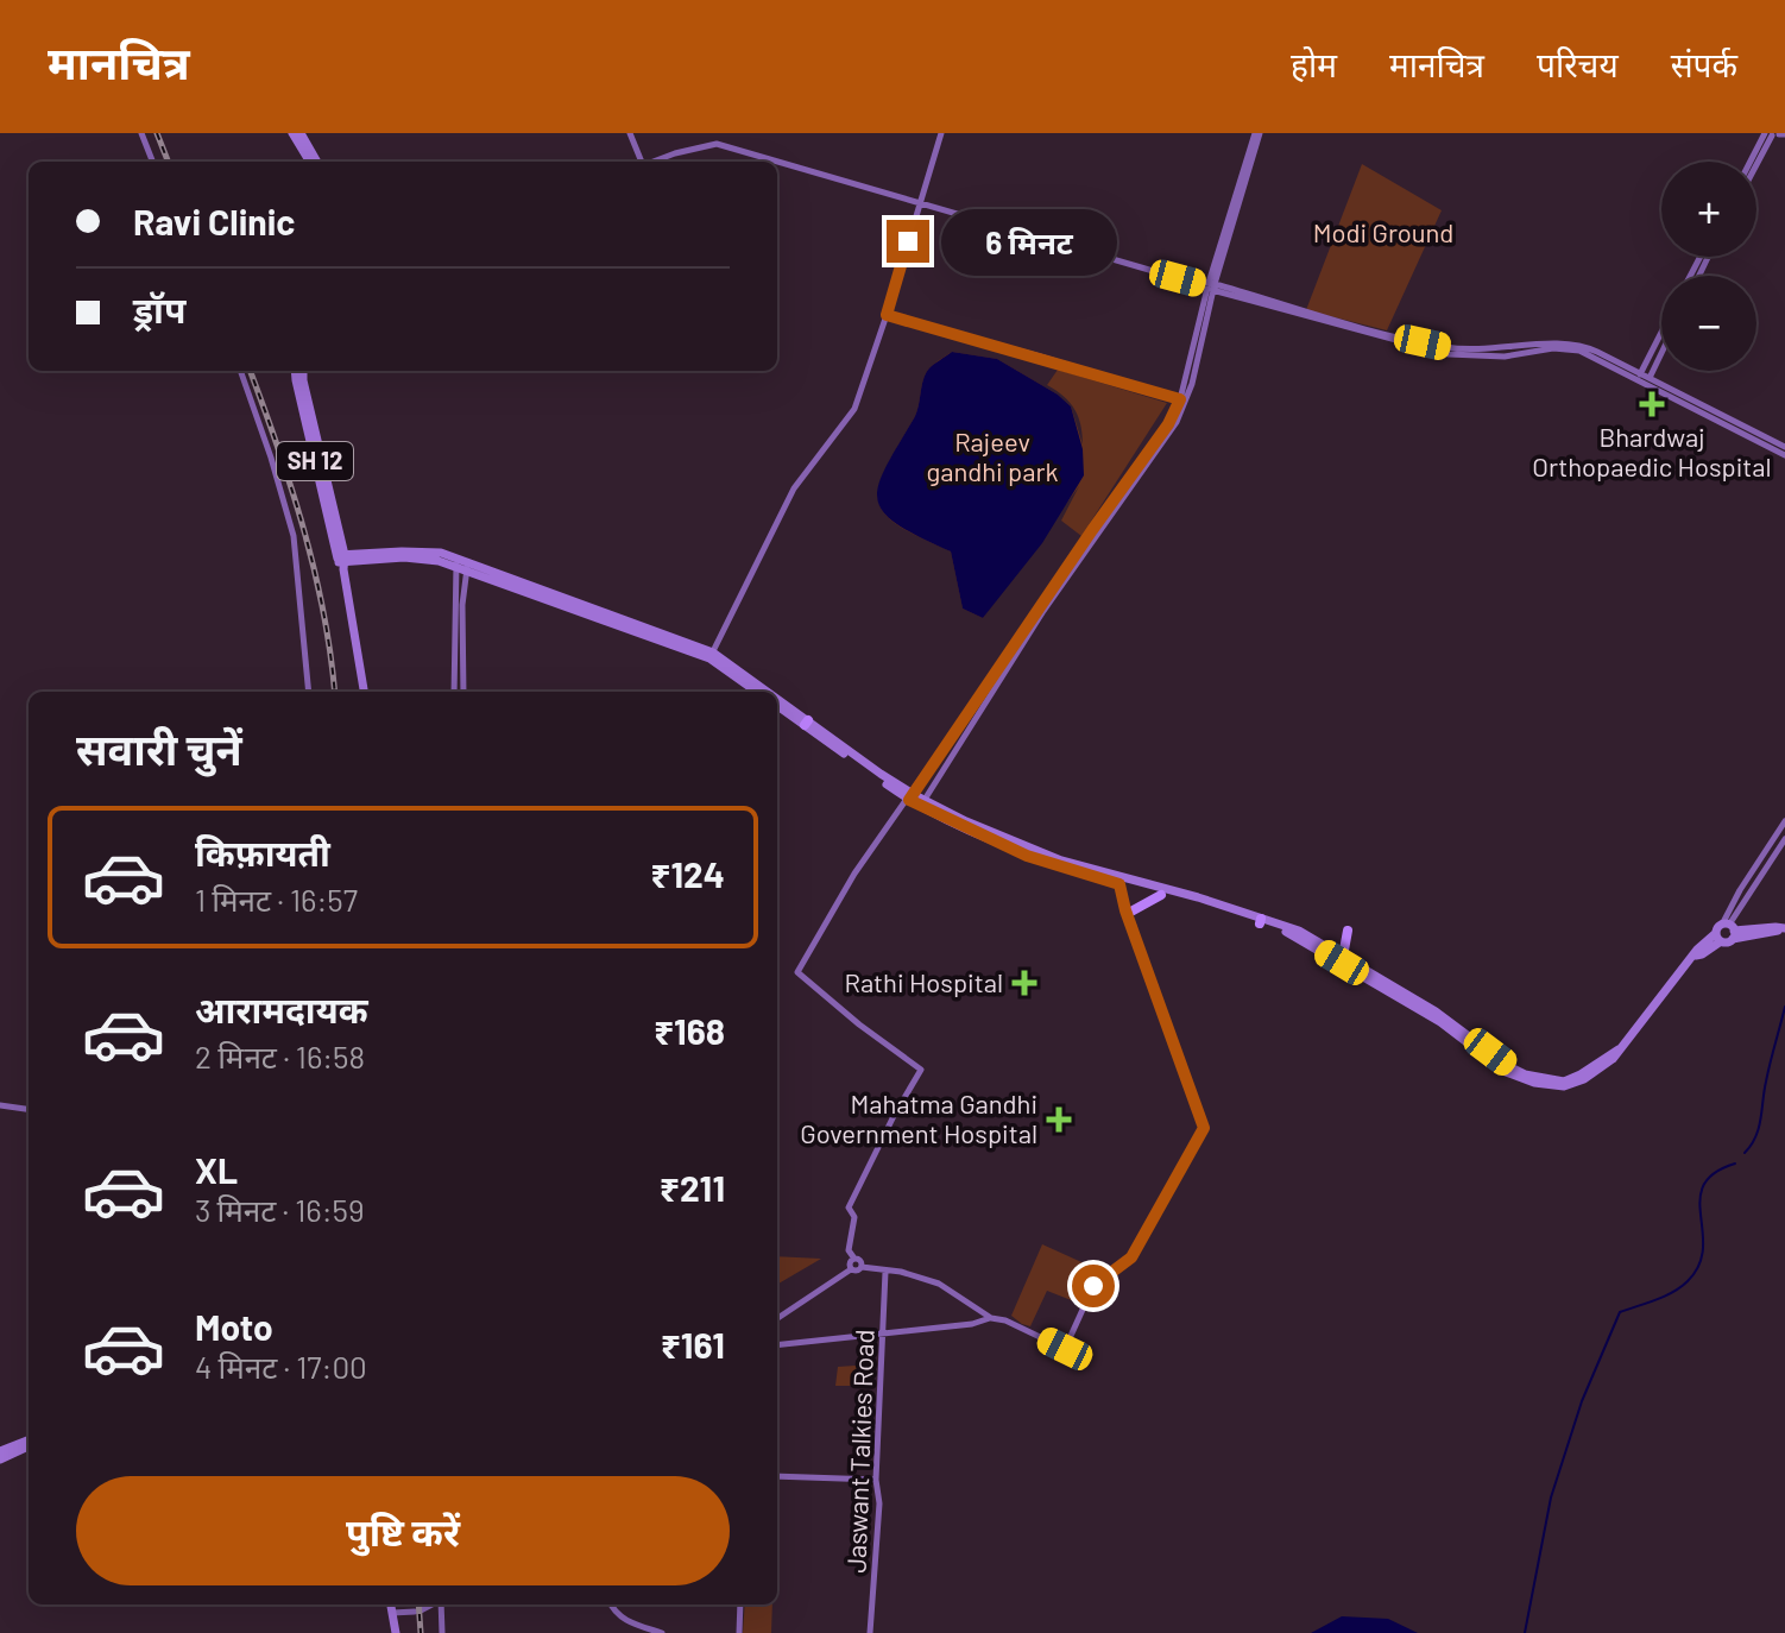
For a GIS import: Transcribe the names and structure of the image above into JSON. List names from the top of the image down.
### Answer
{
  "streets": {
    "main road": ["SH 12"],
    "street": ["Jaswant Talkies Road"]
  },
  "parks": ["Modi Ground", "Rajeev gandhi park"],
  "places": {
    "health": ["Bhardwaj Orthopaedic Hospital", "Rathi Hospital", "Mahatma Gandhi Government Hospital"]
  },
  "page": {
    "header": "मानचित्र",
    "nav": [
      "होम",
      "मानचित्र",
      "परिचय",
      "संपर्क"
    ],
    "map_buttons": ["+", "−"],
    "banner": ["Ravi Clinic", "ड्रॉप"],
    "bubble": "6 मिनट",
    "heading": "सवारी चुनें",
    "list": [
      {
        "name": "किफ़ायती",
        "note": "1 मिनट · 16:57",
        "value": "₹124"
      },
      {
        "name": "आरामदायक",
        "note": "2 मिनट · 16:58",
        "value": "₹168"
      },
      {
        "name": "XL",
        "note": "3 मिनट · 16:59",
        "value": "₹211"
      },
      {
        "name": "Moto",
        "note": "4 मिनट · 17:00",
        "value": "₹161"
      }
    ],
    "buttons": "पुष्टि करें"
  }
}
